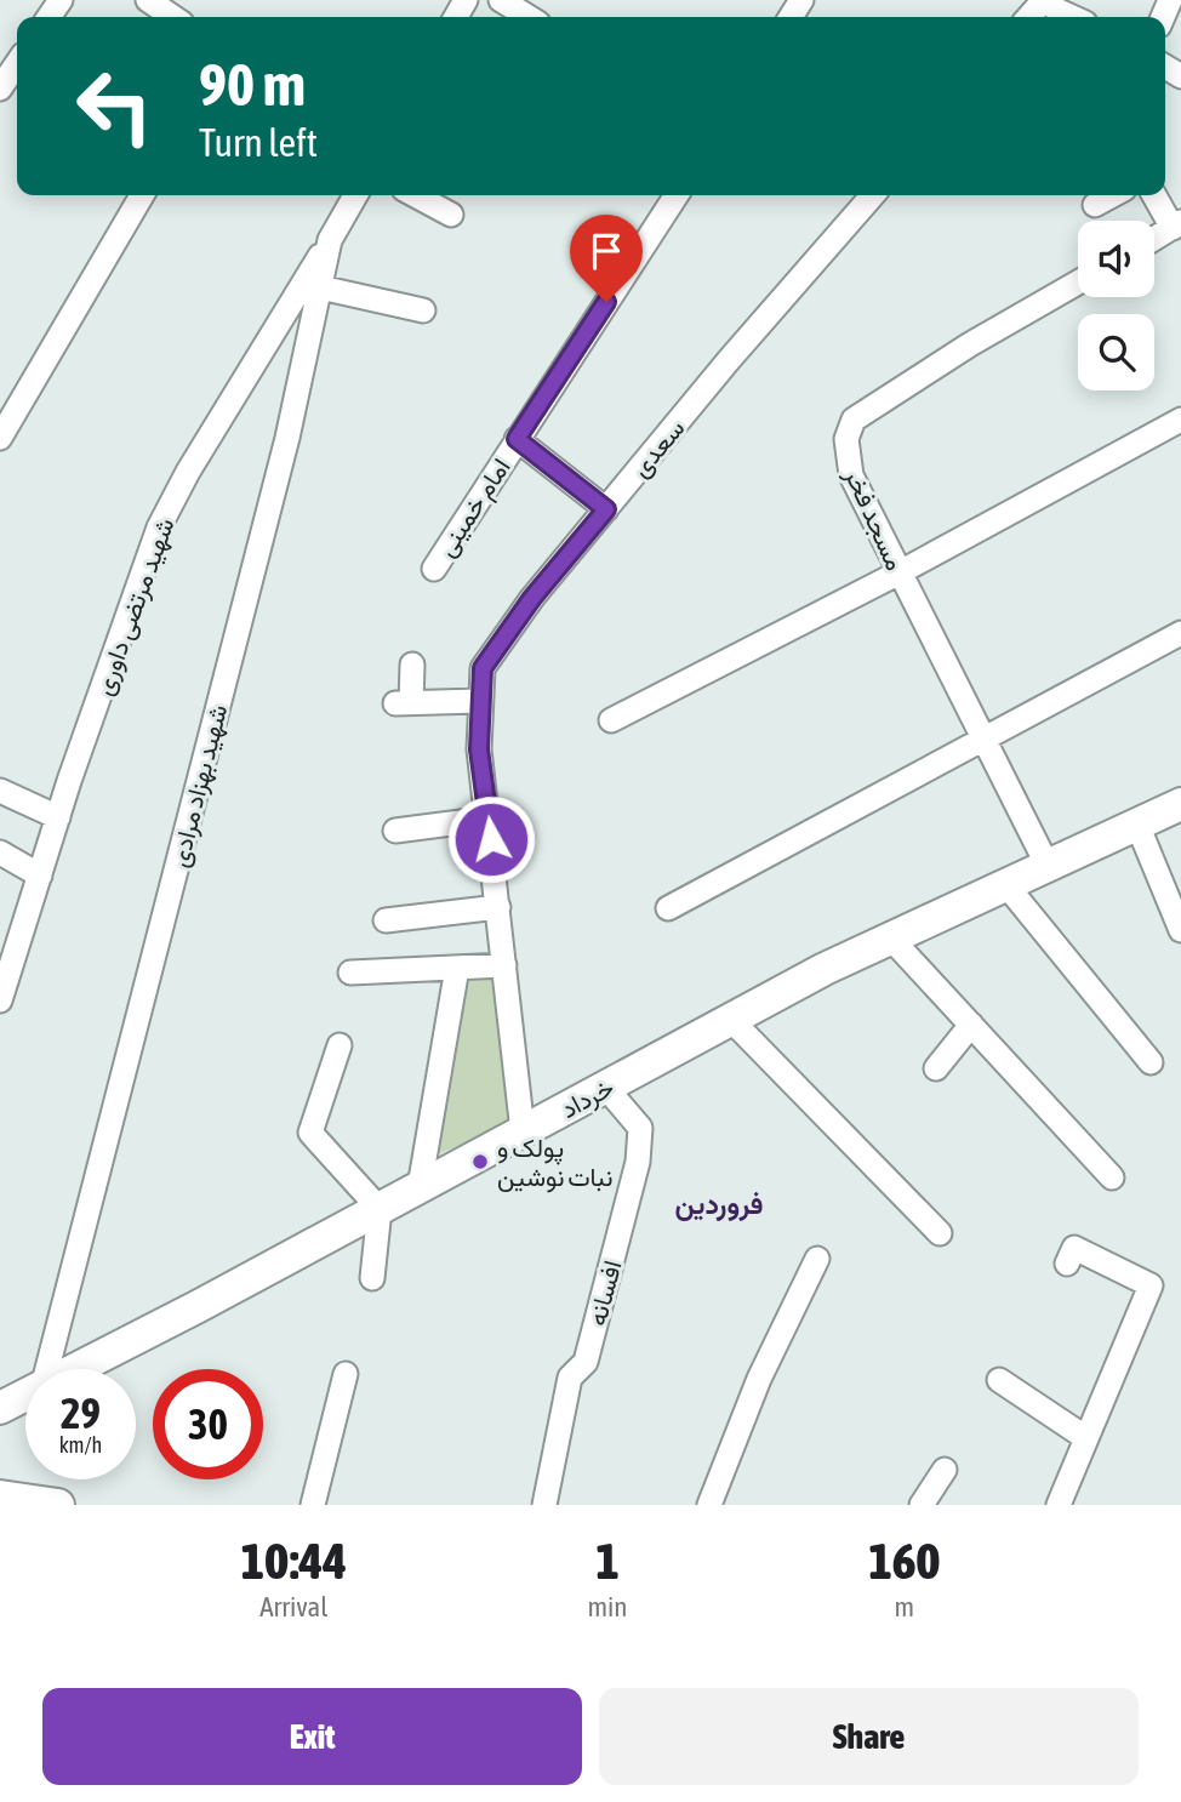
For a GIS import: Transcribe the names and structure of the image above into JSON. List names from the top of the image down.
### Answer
{
  "streets": {
    "main road": ["خرداد"],
    "street": [
      "سعدی",
      "امام خمینی",
      "مسجد فخر",
      "شهید مرتضی داوری",
      "شهید بهزاد مرادی",
      "افسانه"
    ]
  },
  "crossings": [
    ["سعدی", "خرداد"],
    ["مسجد فخر", "خرداد"],
    ["شهید مرتضی داوری", "شهید بهزاد مرادی"],
    ["خرداد", "افسانه"]
  ],
  "districts": ["فروردین"],
  "places": ["پولک و نبات نوشین"],
  "page": {
    "turn": ["90 m", "Turn left"],
    "speed": "29 km/h",
    "limit": "30",
    "eta": [
      "10:44",
      "Arrival",
      "1",
      "min",
      "160",
      "m"
    ],
    "buttons": ["Exit", "Share"]
  }
}
